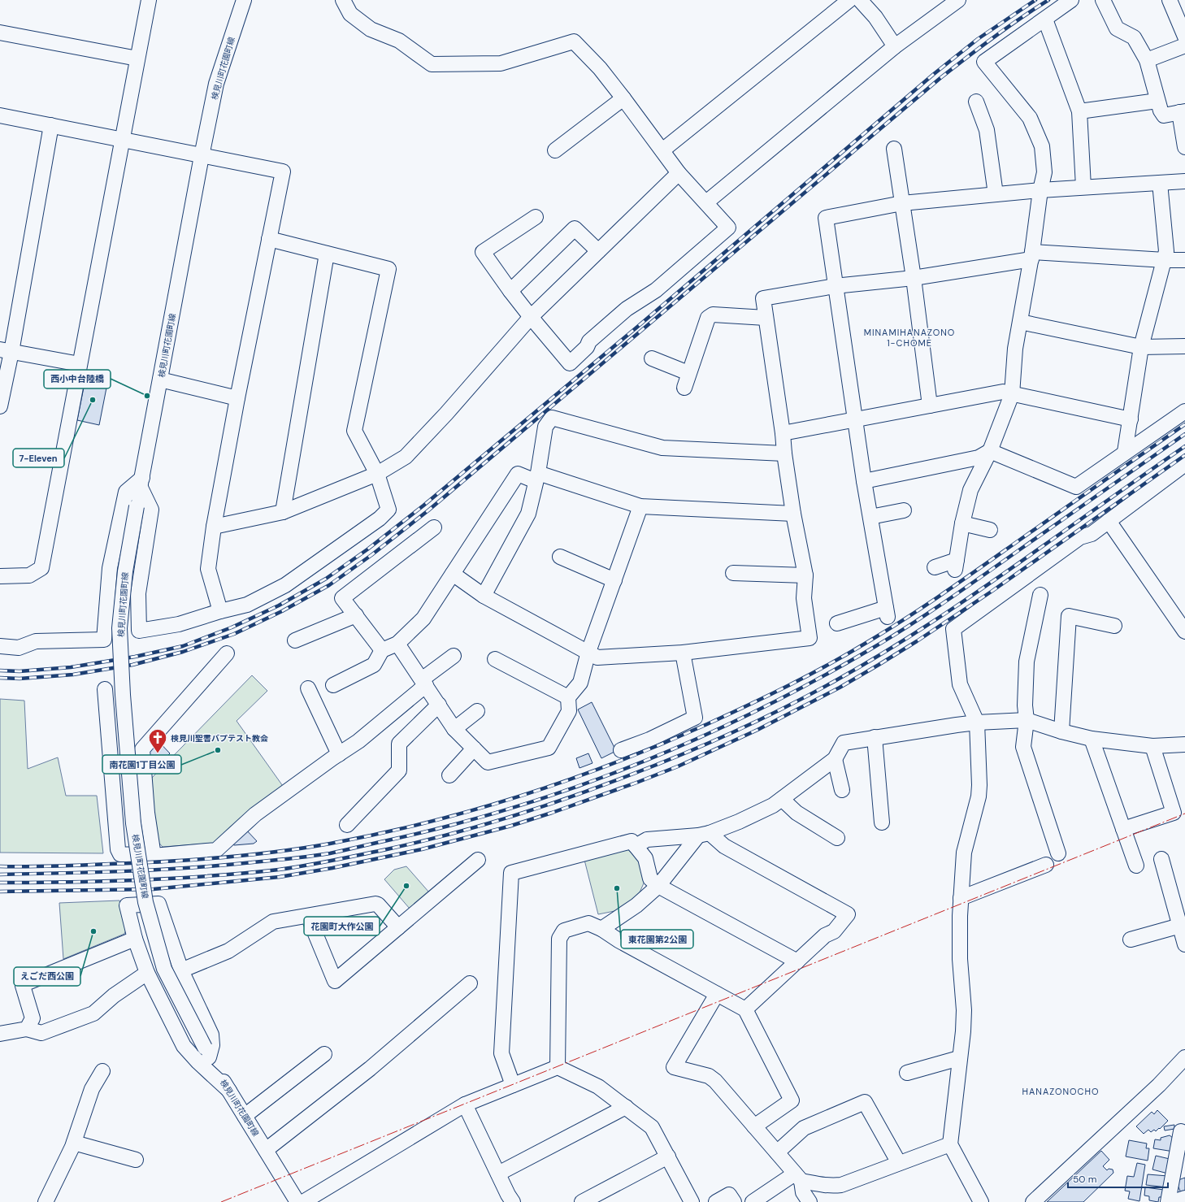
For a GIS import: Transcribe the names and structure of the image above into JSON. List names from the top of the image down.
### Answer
{
  "streets": {
    "street": ["検見川町花園町線"]
  },
  "districts": ["MINAMIHANAZONO 1-CHOME", "HANAZONOCHO"],
  "places": {
    "other": [
      "西小中台陸橋",
      "7-Eleven",
      "南花園1丁目公園",
      "花園町大作公園",
      "東花園第2公園",
      "えごだ西公園"
    ],
    "church": ["検見川聖書バプテスト教会"]
  },
  "scale_bar": "50 m"
}
